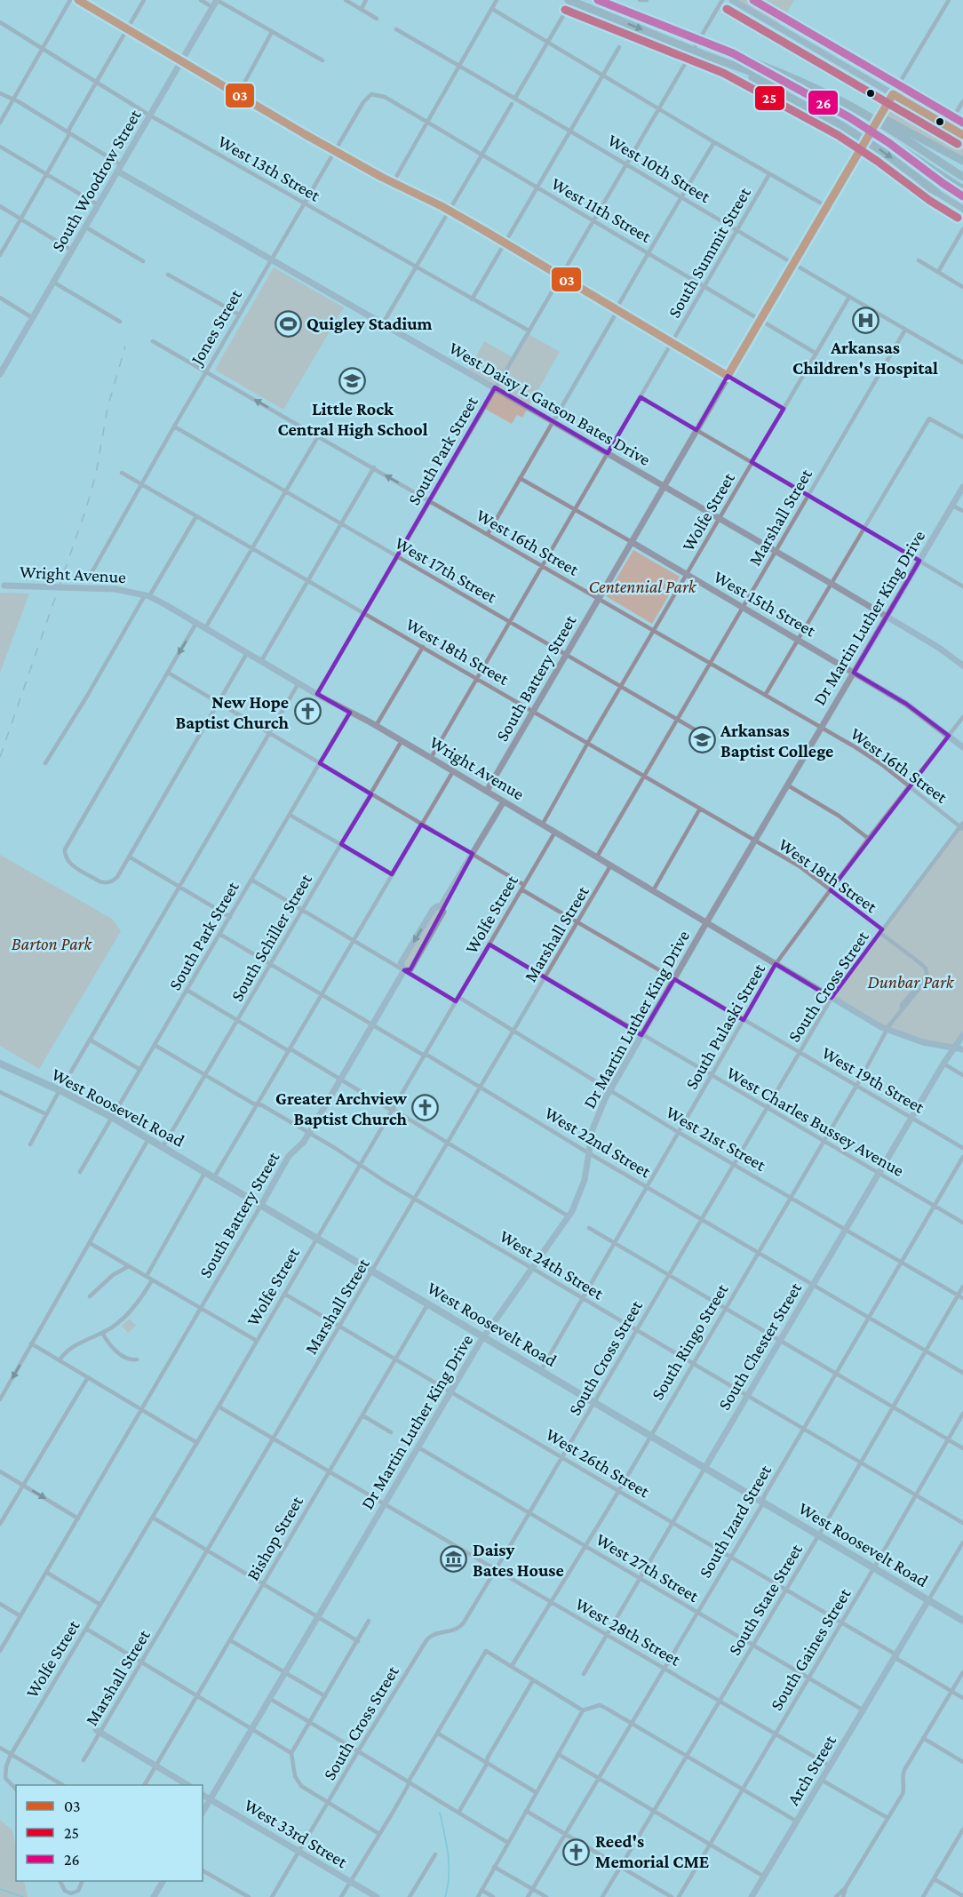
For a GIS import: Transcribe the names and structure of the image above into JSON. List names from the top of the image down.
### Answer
{
  "streets": {
    "main road": ["West Roosevelt Road"],
    "street": [
      "West 13th Street",
      "West 10th Street",
      "South Woodrow Street",
      "West 11th Street",
      "South Summit Street",
      "Jones Street",
      "West Daisy L Gatson Bates Drive",
      "South Park Street",
      "Wolfe Street",
      "Marshall Street",
      "West 16th Street",
      "West 17th Street",
      "Wright Avenue",
      "West 15th Street",
      "Dr Martin Luther King Drive",
      "West 18th Street",
      "South Battery Street",
      "South Schiller Street",
      "South Cross Street",
      "South Pulaski Street",
      "West 19th Street",
      "West Charles Bussey Avenue",
      "West 21st Street",
      "West 22nd Street",
      "West 24th Street",
      "South Ringo Street",
      "South Chester Street",
      "West 26th Street",
      "South Izard Street",
      "Bishop Street",
      "West 27th Street",
      "South State Street",
      "West 28th Street",
      "South Gaines Street",
      "Arch Street",
      "West 33rd Street"
    ]
  },
  "crossings": [
    ["West 13th Street", "South Woodrow Street"],
    ["West 13th Street", "Jones Street"],
    ["West 13th Street", "South Park Street"],
    ["West 10th Street", "South Summit Street"],
    ["West 10th Street", "South Park Street"],
    ["West 10th Street", "Wolfe Street"],
    ["West 10th Street", "Marshall Street"],
    ["West 10th Street", "South Battery Street"],
    ["South Woodrow Street", "West Daisy L Gatson Bates Drive"],
    ["West 11th Street", "Jones Street"],
    ["West 11th Street", "South Park Street"],
    ["West 11th Street", "Wolfe Street"],
    ["West 11th Street", "South Battery Street"],
    ["South Summit Street", "West Daisy L Gatson Bates Drive"],
    ["South Summit Street", "West 16th Street"],
    ["South Summit Street", "West 17th Street"],
    ["South Summit Street", "Wright Avenue"],
    ["South Summit Street", "West 15th Street"],
    ["South Summit Street", "West 18th Street"],
    ["Jones Street", "West Daisy L Gatson Bates Drive"],
    ["Jones Street", "West 16th Street"],
    ["Jones Street", "West 17th Street"],
    ["Jones Street", "West 18th Street"],
    ["West Daisy L Gatson Bates Drive", "South Park Street"],
    ["West Daisy L Gatson Bates Drive", "Wolfe Street"],
    ["West Daisy L Gatson Bates Drive", "Marshall Street"],
    ["West Daisy L Gatson Bates Drive", "Dr Martin Luther King Drive"],
    ["West Daisy L Gatson Bates Drive", "South Battery Street"],
    ["South Park Street", "West 16th Street"],
    ["South Park Street", "West 17th Street"],
    ["South Park Street", "Wright Avenue"],
    ["South Park Street", "West 18th Street"],
    ["South Park Street", "West 19th Street"],
    ["South Park Street", "West Roosevelt Road"],
    ["South Park Street", "West 21st Street"],
    ["South Park Street", "West 22nd Street"],
    ["South Park Street", "West 24th Street"],
    ["Wolfe Street", "West 16th Street"],
    ["Wolfe Street", "West 17th Street"],
    ["Wolfe Street", "Wright Avenue"],
    ["Wolfe Street", "West 15th Street"],
    ["Wolfe Street", "West 18th Street"],
    ["Wolfe Street", "West 19th Street"],
    ["Wolfe Street", "West Roosevelt Road"],
    ["Wolfe Street", "West Charles Bussey Avenue"],
    ["Wolfe Street", "West 21st Street"],
    ["Wolfe Street", "West 22nd Street"],
    ["Wolfe Street", "West 24th Street"],
    ["Wolfe Street", "West 26th Street"],
    ["Wolfe Street", "West 28th Street"],
    ["Marshall Street", "West 16th Street"],
    ["Marshall Street", "West 17th Street"],
    ["Marshall Street", "Wright Avenue"],
    ["Marshall Street", "West 15th Street"],
    ["Marshall Street", "West 18th Street"],
    ["Marshall Street", "West 19th Street"],
    ["Marshall Street", "West Roosevelt Road"],
    ["Marshall Street", "West Charles Bussey Avenue"],
    ["Marshall Street", "West 21st Street"],
    ["Marshall Street", "West 22nd Street"],
    ["Marshall Street", "West 24th Street"],
    ["Marshall Street", "West 26th Street"],
    ["Marshall Street", "West 28th Street"],
    ["West 16th Street", "Dr Martin Luther King Drive"],
    ["West 16th Street", "South Battery Street"],
    ["West 16th Street", "South Cross Street"],
    ["West 16th Street", "South Pulaski Street"],
    ["West 17th Street", "South Battery Street"],
    ["Wright Avenue", "Dr Martin Luther King Drive"],
    ["Wright Avenue", "South Battery Street"],
    ["Wright Avenue", "South Schiller Street"],
    ["Wright Avenue", "South Cross Street"],
    ["Wright Avenue", "South Pulaski Street"],
    ["Wright Avenue", "South Ringo Street"],
    ["Wright Avenue", "South Chester Street"],
    ["West 15th Street", "Dr Martin Luther King Drive"],
    ["West 15th Street", "South Battery Street"],
    ["West 15th Street", "South Pulaski Street"],
    ["Dr Martin Luther King Drive", "West 18th Street"],
    ["Dr Martin Luther King Drive", "West 19th Street"],
    ["Dr Martin Luther King Drive", "West Roosevelt Road"],
    ["Dr Martin Luther King Drive", "West Charles Bussey Avenue"],
    ["Dr Martin Luther King Drive", "West 21st Street"],
    ["Dr Martin Luther King Drive", "West 22nd Street"],
    ["Dr Martin Luther King Drive", "West 24th Street"],
    ["Dr Martin Luther King Drive", "West 26th Street"],
    ["Dr Martin Luther King Drive", "West 27th Street"],
    ["Dr Martin Luther King Drive", "West 28th Street"],
    ["Dr Martin Luther King Drive", "West 33rd Street"],
    ["West 18th Street", "South Battery Street"],
    ["West 18th Street", "South Cross Street"],
    ["West 18th Street", "South Pulaski Street"],
    ["West 18th Street", "South Ringo Street"],
    ["South Battery Street", "West 19th Street"],
    ["South Battery Street", "West Roosevelt Road"],
    ["South Battery Street", "West 21st Street"],
    ["South Battery Street", "West 22nd Street"],
    ["South Battery Street", "West 24th Street"],
    ["South Schiller Street", "West 19th Street"],
    ["South Schiller Street", "West Roosevelt Road"],
    ["South Schiller Street", "West 21st Street"],
    ["South Schiller Street", "West 22nd Street"],
    ["South Schiller Street", "West 24th Street"],
    ["South Cross Street", "West 19th Street"],
    ["South Cross Street", "West Roosevelt Road"],
    ["South Cross Street", "West Charles Bussey Avenue"],
    ["South Cross Street", "West 21st Street"],
    ["South Cross Street", "West 22nd Street"],
    ["South Cross Street", "West 24th Street"],
    ["South Cross Street", "West 26th Street"],
    ["South Cross Street", "West 27th Street"],
    ["South Cross Street", "West 28th Street"],
    ["South Cross Street", "West 33rd Street"],
    ["South Pulaski Street", "West 19th Street"],
    ["South Pulaski Street", "West Roosevelt Road"],
    ["South Pulaski Street", "West Charles Bussey Avenue"],
    ["South Pulaski Street", "West 21st Street"],
    ["South Pulaski Street", "West 22nd Street"],
    ["South Pulaski Street", "West 24th Street"],
    ["West 19th Street", "South Ringo Street"],
    ["West 19th Street", "South Chester Street"],
    ["West Roosevelt Road", "South Ringo Street"],
    ["West Roosevelt Road", "South Chester Street"],
    ["West Roosevelt Road", "South Izard Street"],
    ["West Roosevelt Road", "Bishop Street"],
    ["West Roosevelt Road", "South State Street"],
    ["West Roosevelt Road", "South Gaines Street"],
    ["West Roosevelt Road", "Arch Street"],
    ["West Charles Bussey Avenue", "South Ringo Street"],
    ["West Charles Bussey Avenue", "South Chester Street"],
    ["West Charles Bussey Avenue", "South Izard Street"],
    ["West 21st Street", "South Ringo Street"],
    ["West 21st Street", "South Chester Street"],
    ["West 21st Street", "South Izard Street"],
    ["West 21st Street", "South State Street"],
    ["West 22nd Street", "South Ringo Street"],
    ["West 22nd Street", "South Chester Street"],
    ["West 22nd Street", "South Izard Street"],
    ["West 22nd Street", "South State Street"],
    ["West 24th Street", "South Ringo Street"],
    ["West 24th Street", "South Chester Street"],
    ["West 24th Street", "South Izard Street"],
    ["West 24th Street", "South State Street"],
    ["West 24th Street", "South Gaines Street"],
    ["South Ringo Street", "West 26th Street"],
    ["South Ringo Street", "West 27th Street"],
    ["South Ringo Street", "West 28th Street"],
    ["South Chester Street", "West 26th Street"],
    ["South Chester Street", "West 27th Street"],
    ["South Chester Street", "West 28th Street"],
    ["West 26th Street", "South Izard Street"],
    ["West 26th Street", "Bishop Street"],
    ["West 26th Street", "South State Street"],
    ["West 26th Street", "South Gaines Street"],
    ["West 26th Street", "Arch Street"],
    ["South Izard Street", "West 27th Street"],
    ["South Izard Street", "West 28th Street"],
    ["Bishop Street", "West 28th Street"],
    ["West 27th Street", "South State Street"],
    ["West 27th Street", "South Gaines Street"],
    ["West 27th Street", "Arch Street"],
    ["South State Street", "West 28th Street"],
    ["West 28th Street", "South Gaines Street"],
    ["West 28th Street", "Arch Street"]
  ],
  "parks": ["Centennial Park", "Barton Park", "Dunbar Park"],
  "places": {
    "hospital": ["Arkansas Children's Hospital"],
    "sports": ["Quigley Stadium"],
    "school or university": ["Little Rock Central High School", "Arkansas Baptist College"],
    "church": ["New Hope Baptist Church", "Greater Archview Baptist Church", "Reed's Memorial CME"],
    "museum": ["Daisy Bates House"]
  },
  "lines": ["transit line 03", "transit line 26", "transit line 25"],
  "legend": ["03", "25", "26"]
}
